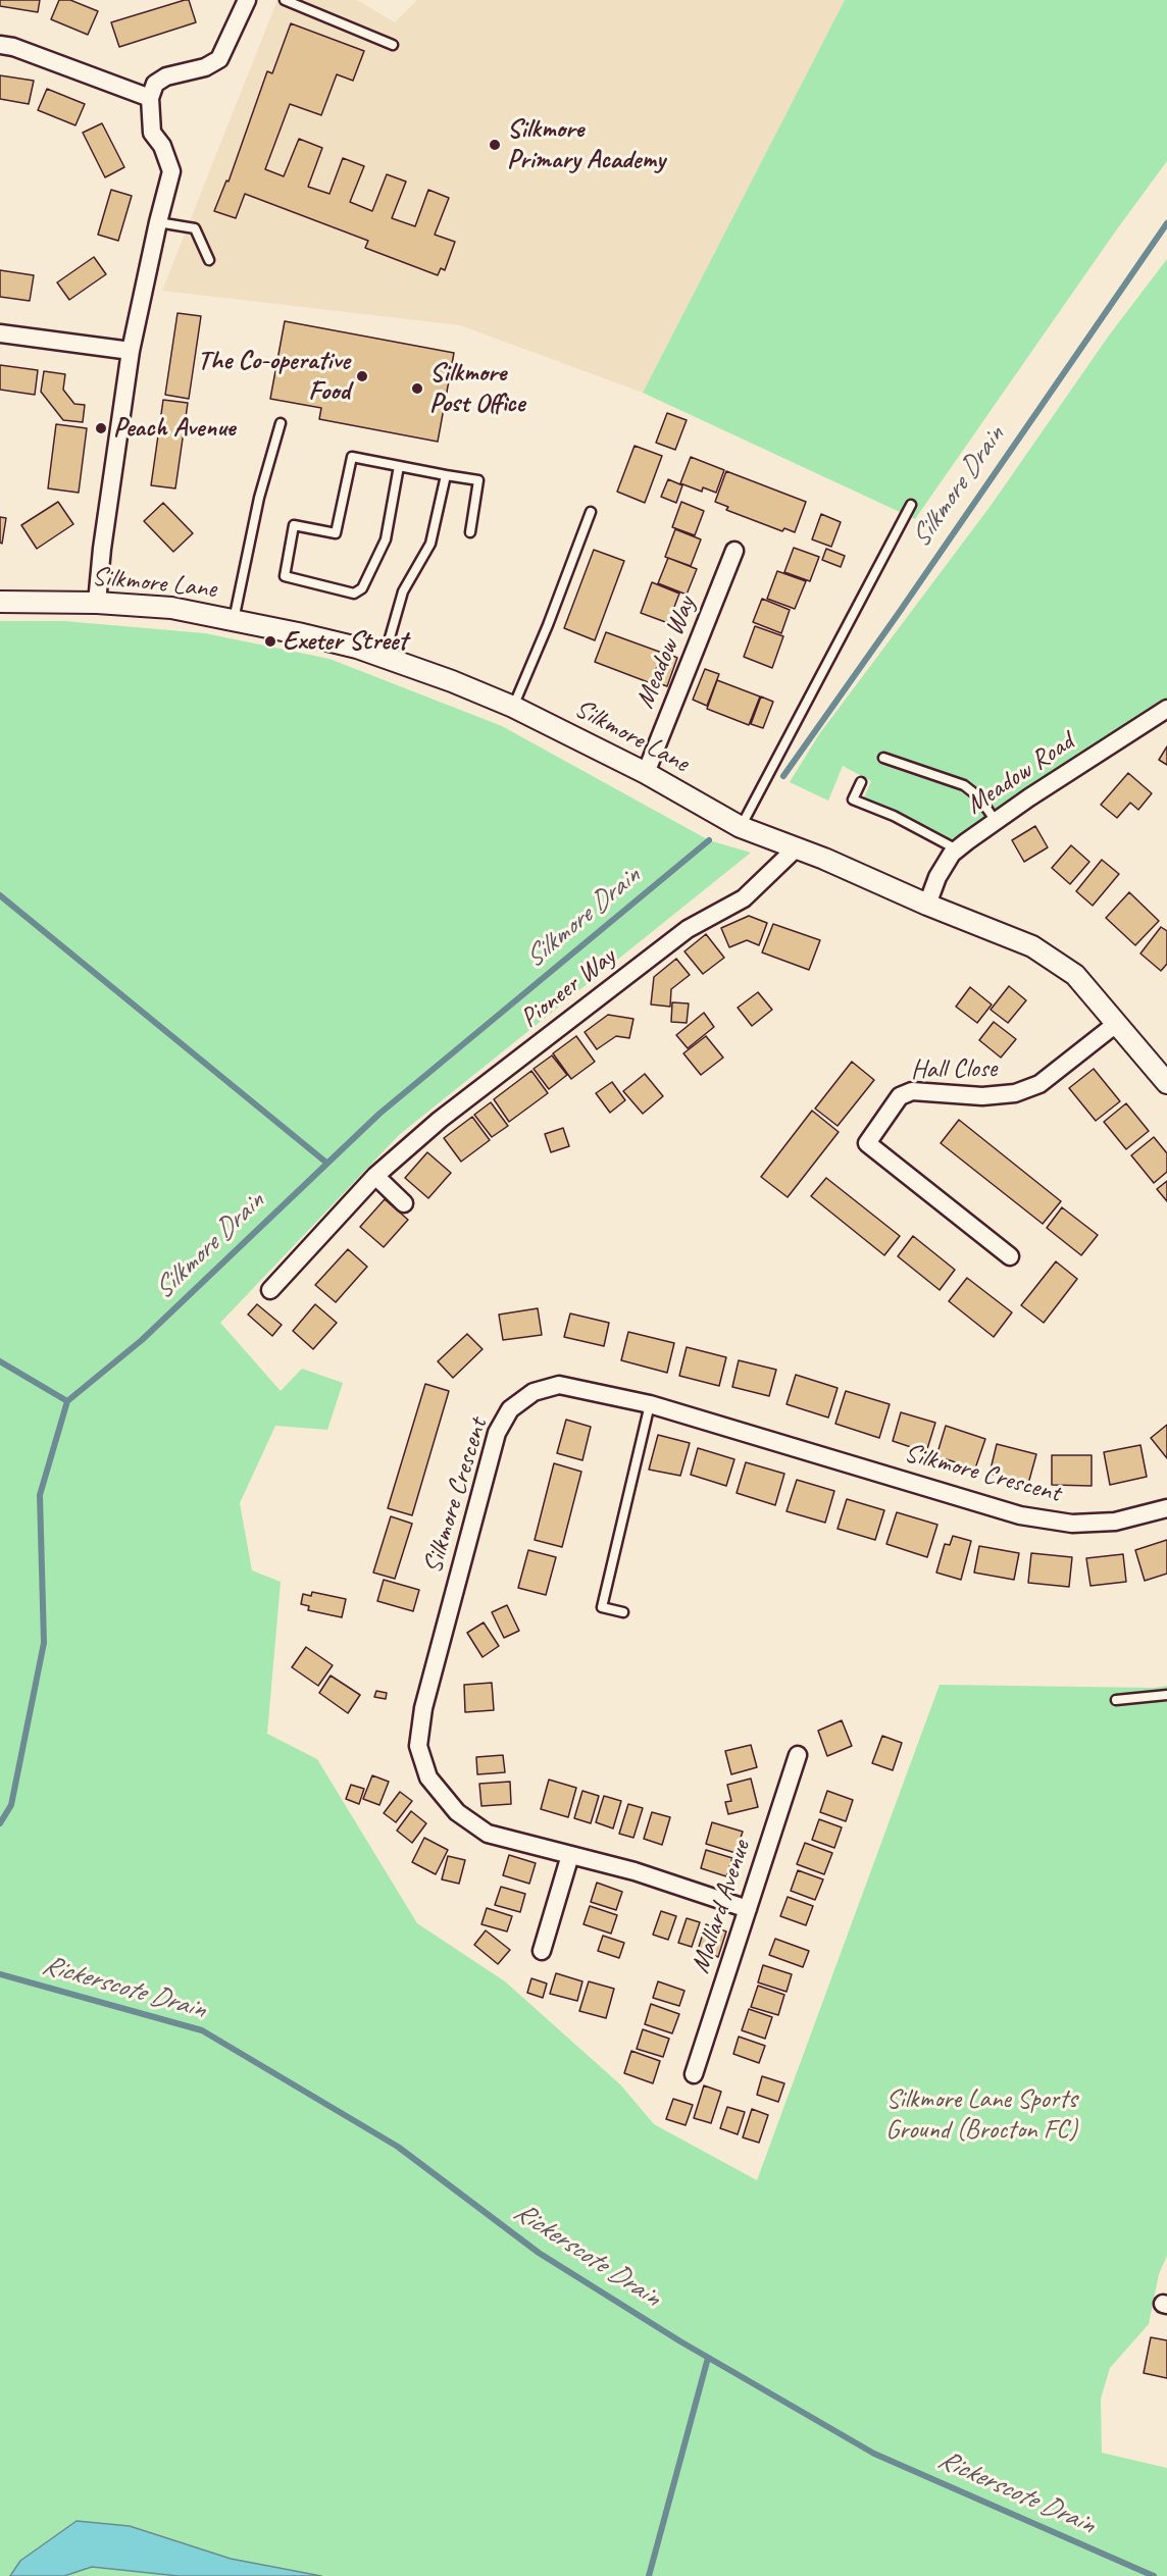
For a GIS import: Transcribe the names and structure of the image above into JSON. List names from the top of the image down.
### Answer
{
  "streets": {
    "street": [
      "Silkmore Lane",
      "Meadow Way",
      "Meadow Road",
      "Pioneer Way",
      "Hall Close",
      "Silkmore Crescent",
      "Mallard Avenue"
    ]
  },
  "crossings": [
    ["Silkmore Lane", "Meadow Way"],
    ["Silkmore Lane", "Meadow Road"],
    ["Silkmore Lane", "Pioneer Way"],
    ["Silkmore Lane", "Hall Close"],
    ["Silkmore Crescent", "Mallard Avenue"]
  ],
  "water": ["Silkmore Drain", "Rickerscote Drain"],
  "parks": ["Silkmore Lane Sports Ground (Brocton FC)"],
  "places": [
    "Silkmore Primary Academy",
    "The Co-operative Food",
    "Silkmore Post Office",
    "Peach Avenue",
    "Exeter Street"
  ]
}
